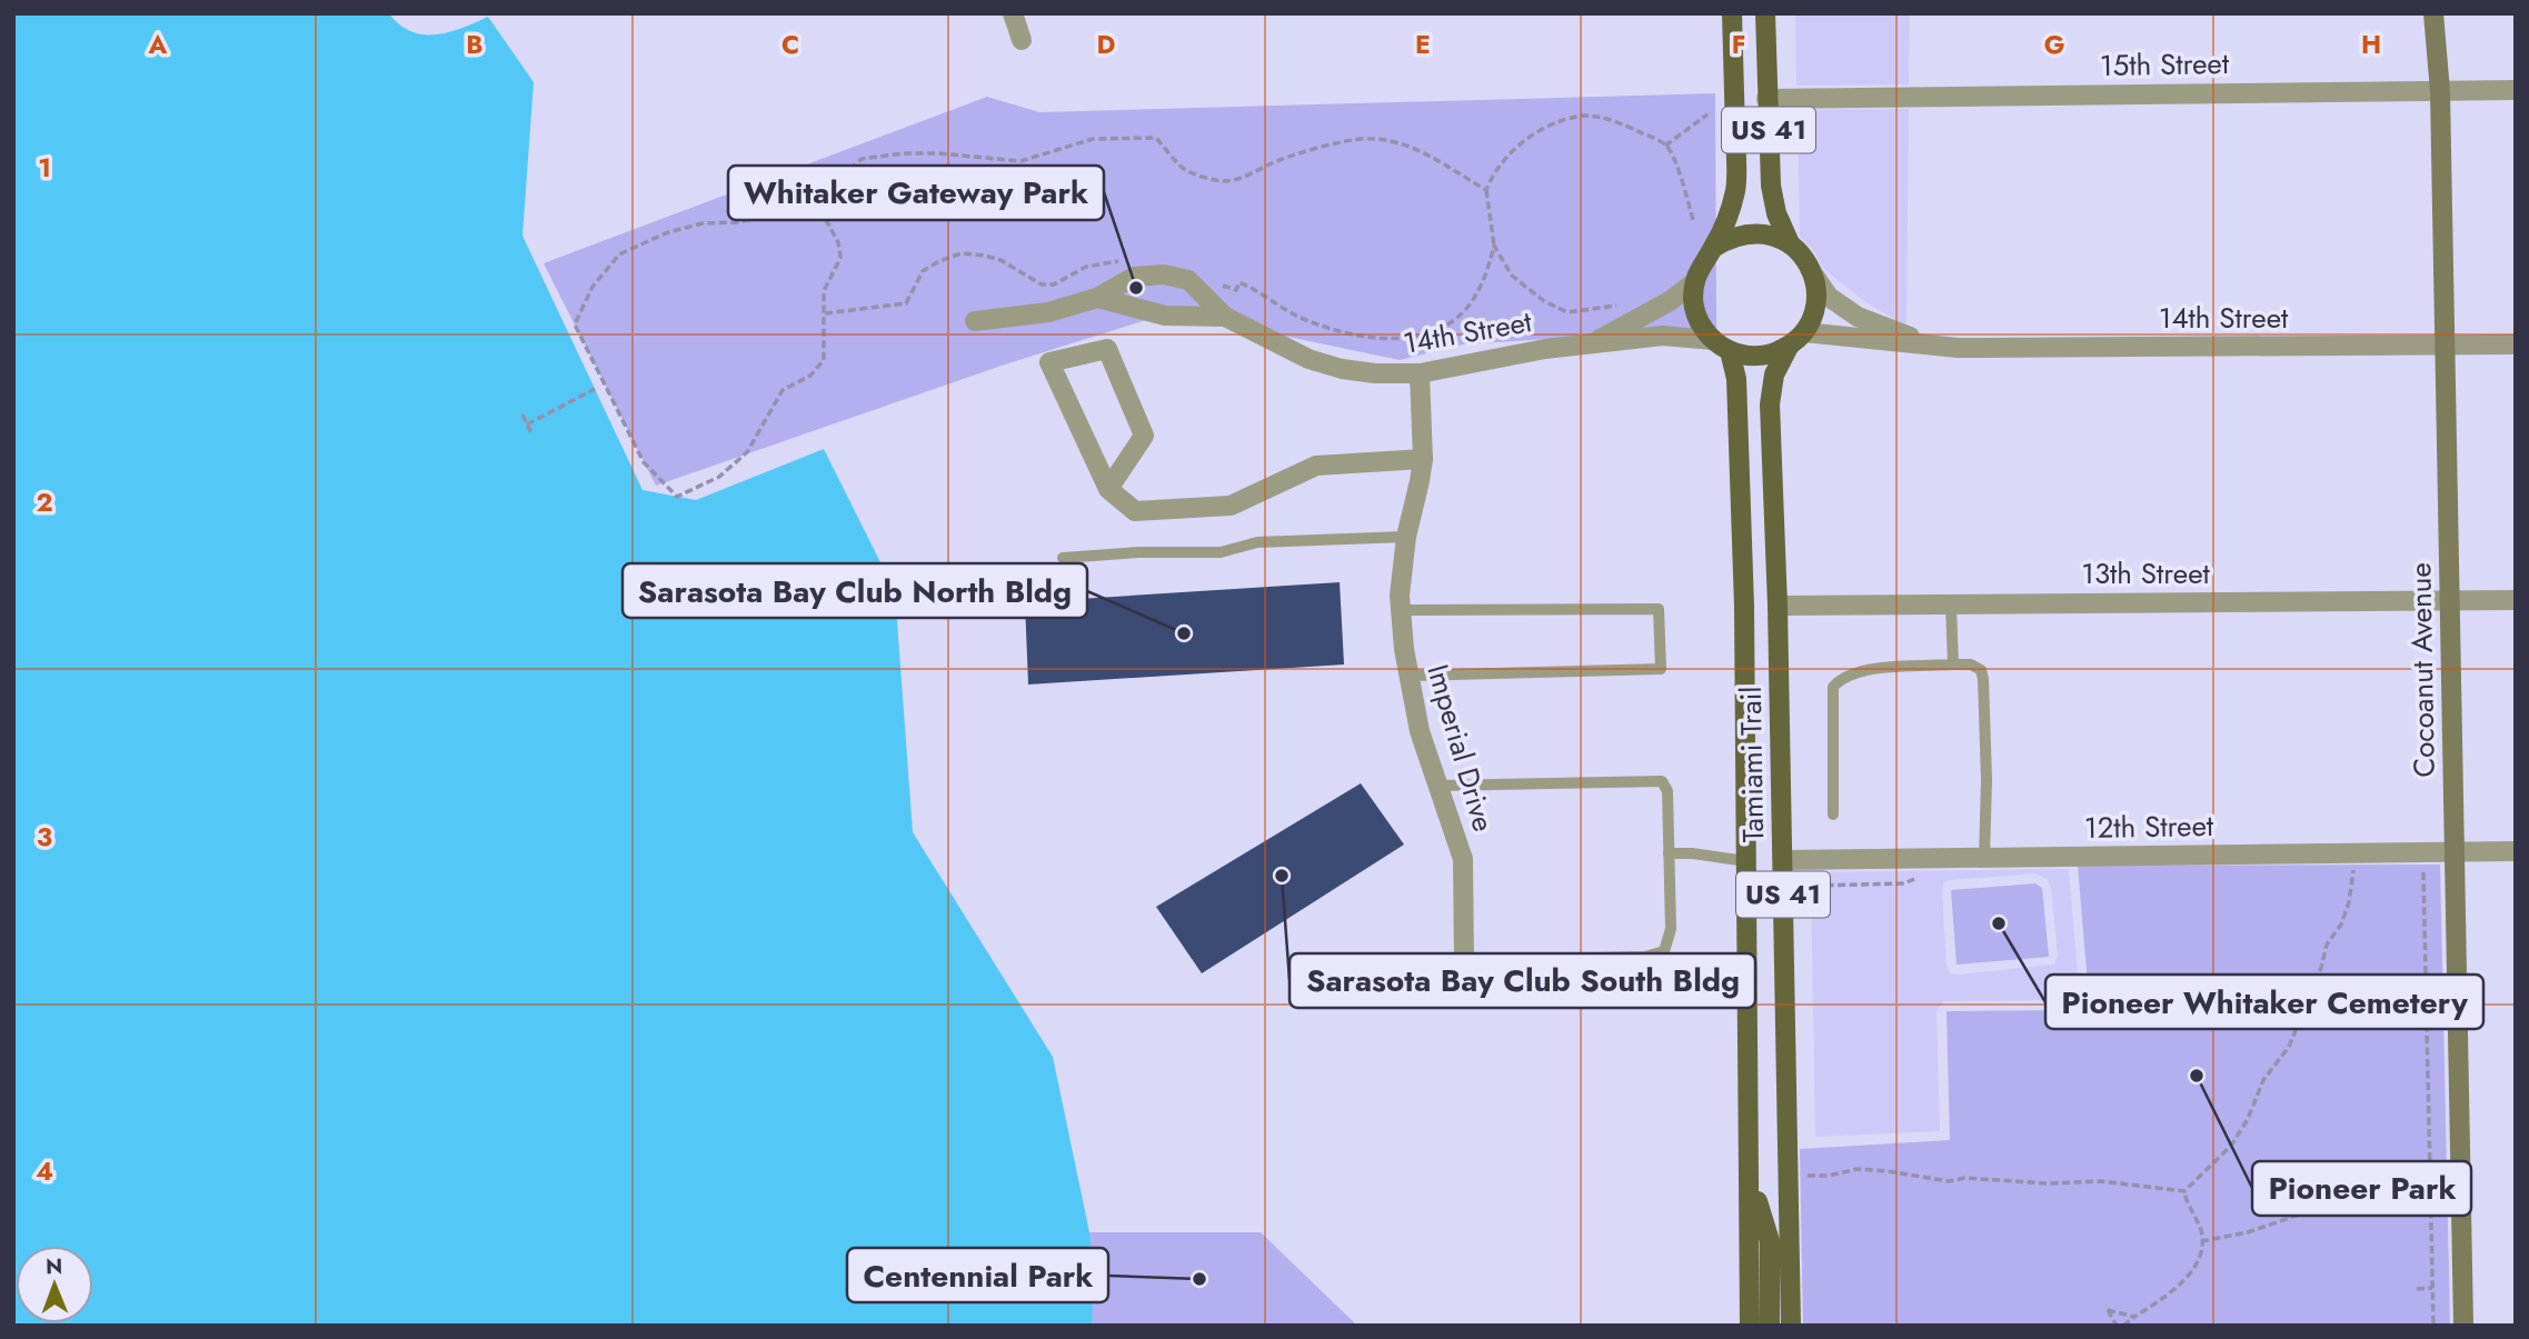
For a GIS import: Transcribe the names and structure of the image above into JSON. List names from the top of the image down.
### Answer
{
  "streets": {
    "main road": ["US 41", "Tamiami Trail"],
    "street": [
      "15th Street",
      "14th Street",
      "13th Street",
      "Cocoanut Avenue",
      "Imperial Drive",
      "12th Street"
    ]
  },
  "crossings": [
    ["15th Street", "US 41"],
    ["15th Street", "Cocoanut Avenue"],
    ["US 41", "14th Street"],
    ["US 41", "Tamiami Trail"],
    ["14th Street", "Cocoanut Avenue"],
    ["14th Street", "Imperial Drive"],
    ["14th Street", "Tamiami Trail"],
    ["13th Street", "Cocoanut Avenue"],
    ["13th Street", "Tamiami Trail"],
    ["Cocoanut Avenue", "12th Street"],
    ["Tamiami Trail", "12th Street"]
  ],
  "places": [
    "Whitaker Gateway Park",
    "Sarasota Bay Club North Bldg",
    "Sarasota Bay Club South Bldg",
    "Pioneer Whitaker Cemetery",
    "Pioneer Park",
    "Centennial Park"
  ],
  "north": "top",
  "grid": {
    "columns": [
      "A",
      "B",
      "C",
      "D",
      "E",
      "F",
      "G",
      "H"
    ],
    "rows": [
      "1",
      "2",
      "3",
      "4"
    ]
  }
}
